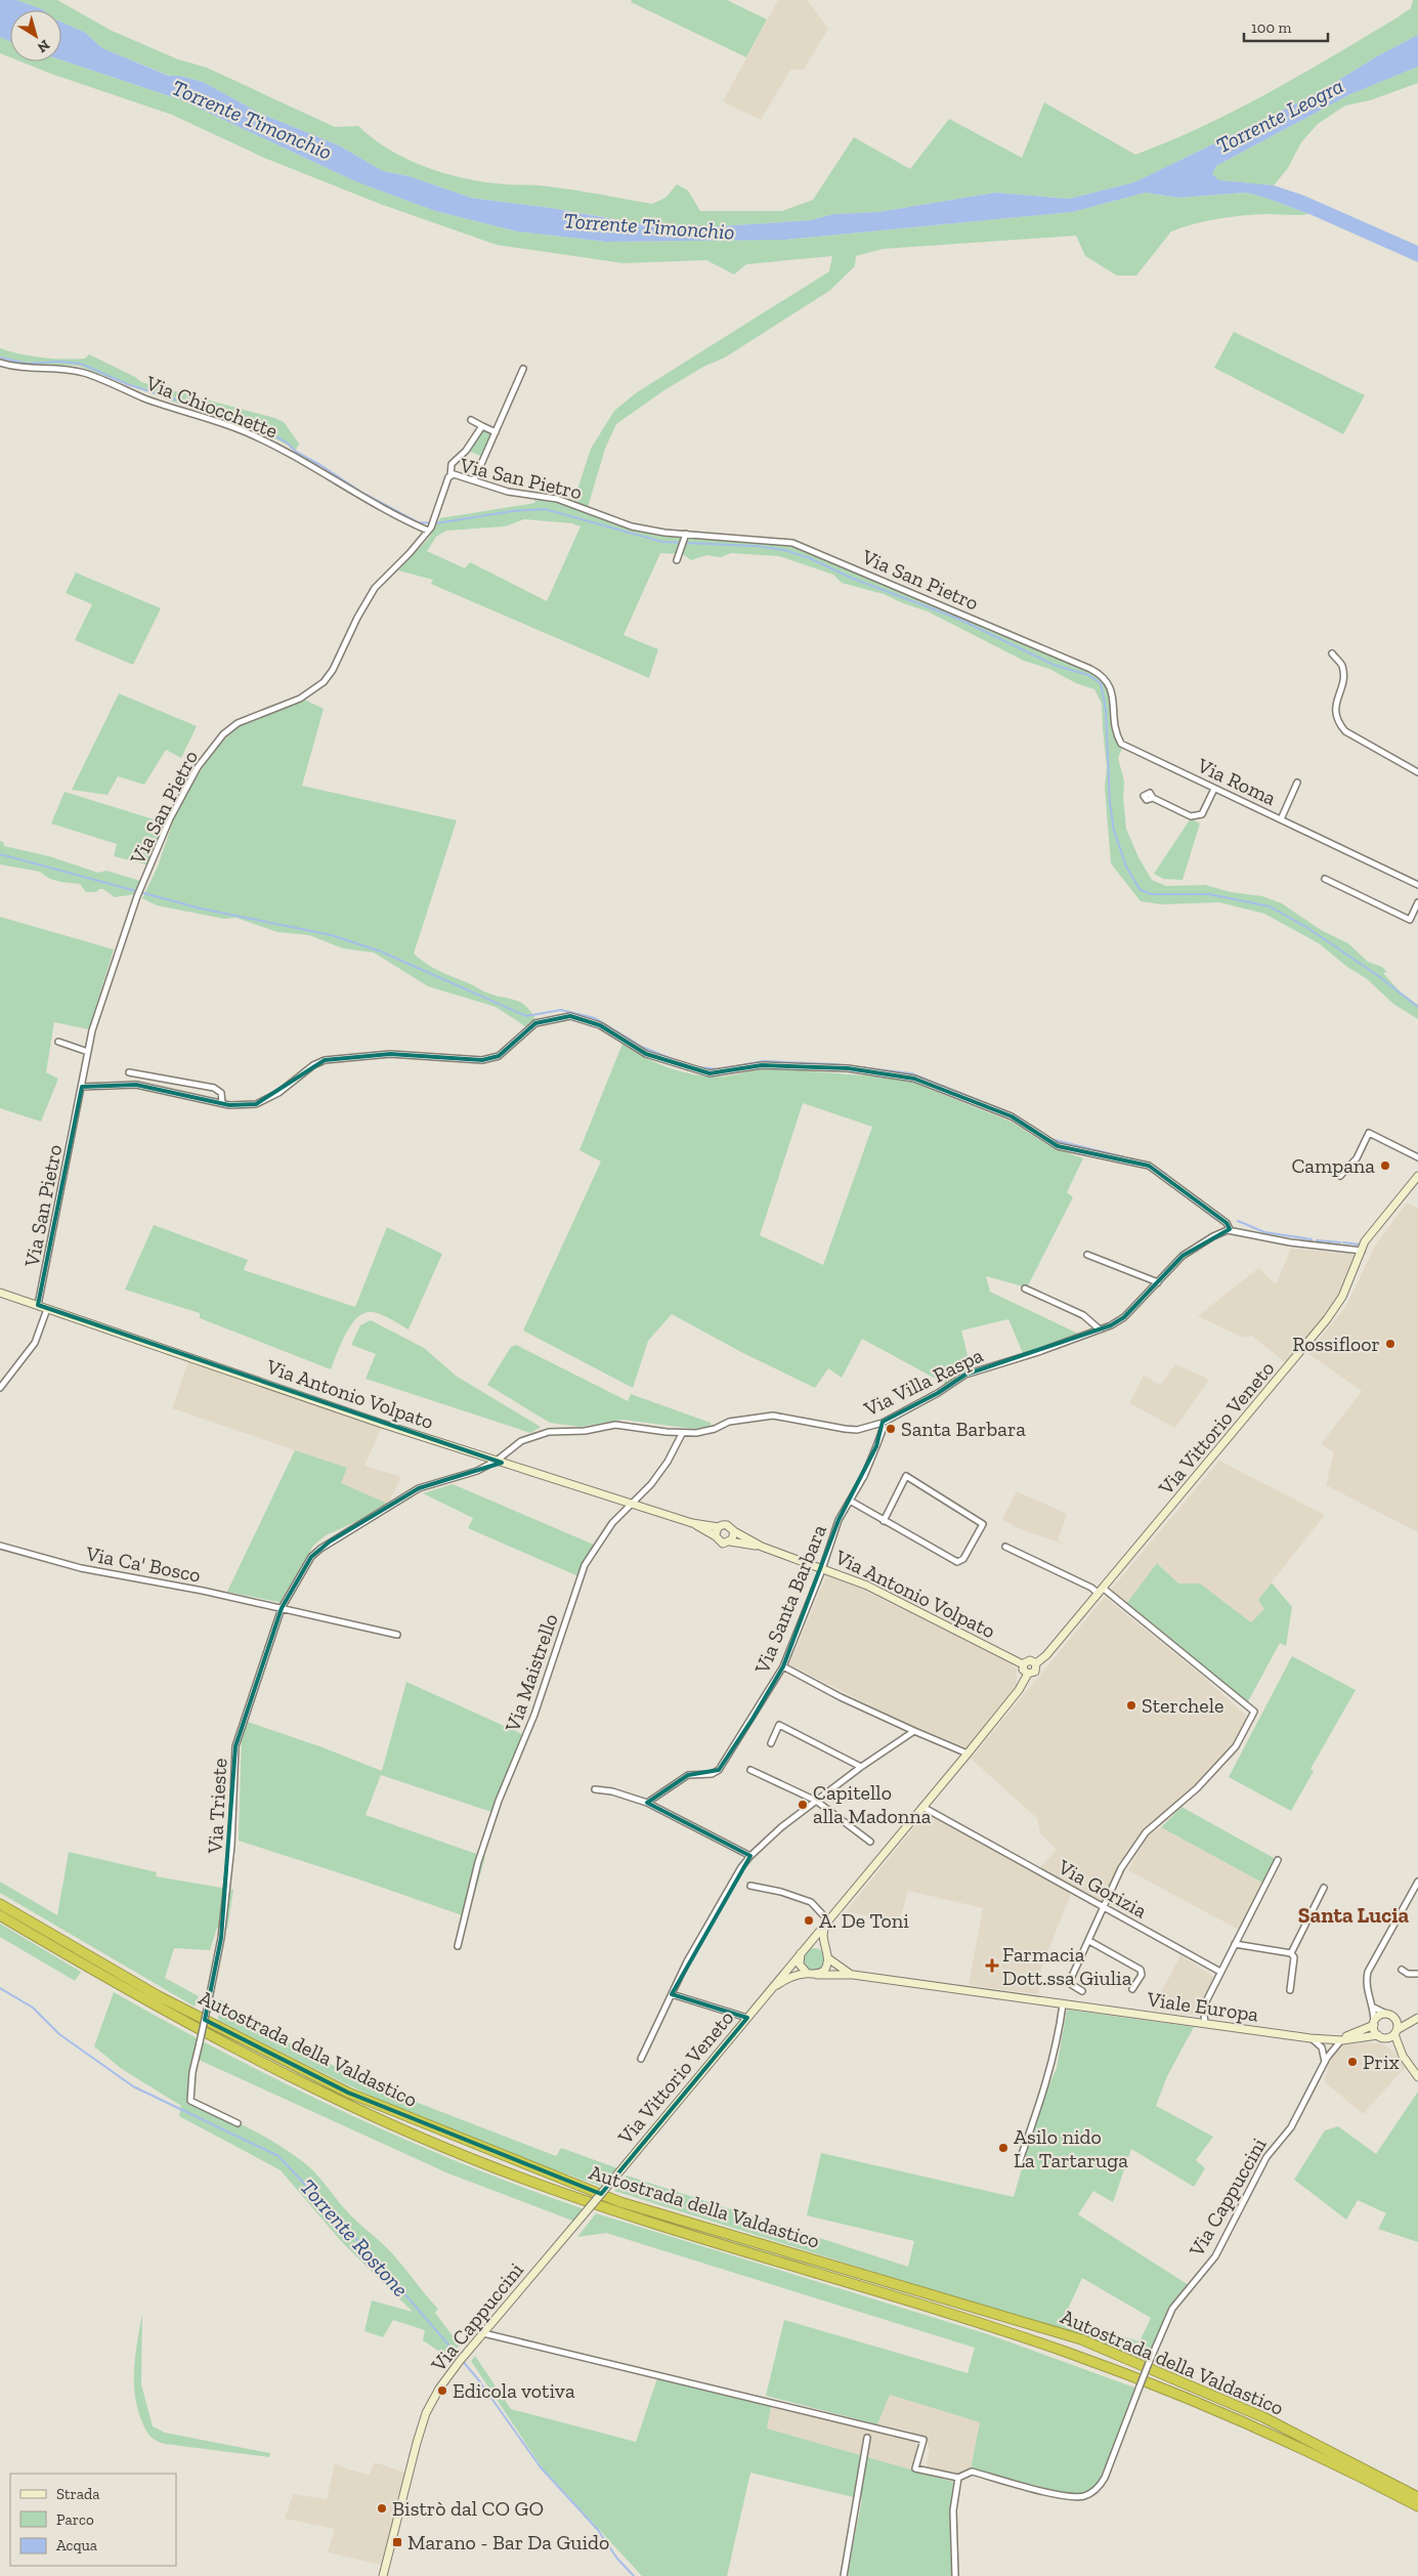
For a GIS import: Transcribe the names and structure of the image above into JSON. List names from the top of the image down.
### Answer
{
  "streets": {
    "highway": ["Autostrada della Valdastico"],
    "street": [
      "Via Chiocchette",
      "Via San Pietro",
      "Via Roma",
      "Via Villa Raspa",
      "Via Antonio Volpato",
      "Via Vittorio Veneto",
      "Via Ca' Bosco",
      "Via Santa Barbara",
      "Via Maistrello",
      "Via Trieste",
      "Via Gorizia",
      "Viale Europa",
      "Via Cappuccini"
    ]
  },
  "crossings": [
    ["Via Chiocchette", "Via San Pietro"],
    ["Via San Pietro", "Via Roma"],
    ["Via San Pietro", "Via Antonio Volpato"],
    ["Via Villa Raspa", "Via Antonio Volpato"],
    ["Via Villa Raspa", "Via Santa Barbara"],
    ["Via Villa Raspa", "Via Maistrello"],
    ["Via Villa Raspa", "Via Trieste"],
    ["Via Antonio Volpato", "Via Vittorio Veneto"],
    ["Via Antonio Volpato", "Via Santa Barbara"],
    ["Via Antonio Volpato", "Via Maistrello"],
    ["Via Antonio Volpato", "Via Trieste"],
    ["Via Vittorio Veneto", "Via Gorizia"],
    ["Via Vittorio Veneto", "Viale Europa"],
    ["Via Vittorio Veneto", "Via Cappuccini"],
    ["Via Ca' Bosco", "Via Trieste"],
    ["Viale Europa", "Via Cappuccini"]
  ],
  "districts": ["Santa Lucia"],
  "water": ["Torrente Leogra", "Torrente Timonchio", "Torrente Rostone"],
  "places": {
    "other": [
      "Campana",
      "Rossifloor",
      "Santa Barbara",
      "Sterchele",
      "Capitello alla Madonna",
      "A. De Toni",
      "Prix",
      "Asilo nido La Tartaruga",
      "Edicola votiva",
      "Bistrò dal CO GO"
    ],
    "health": ["Farmacia Dott.ssa Giulia"],
    "transit": ["Marano - Bar Da Guido"]
  },
  "legend": ["Strada", "Parco", "Acqua"],
  "scale_bar": "100 m",
  "north": "bottom right"
}
